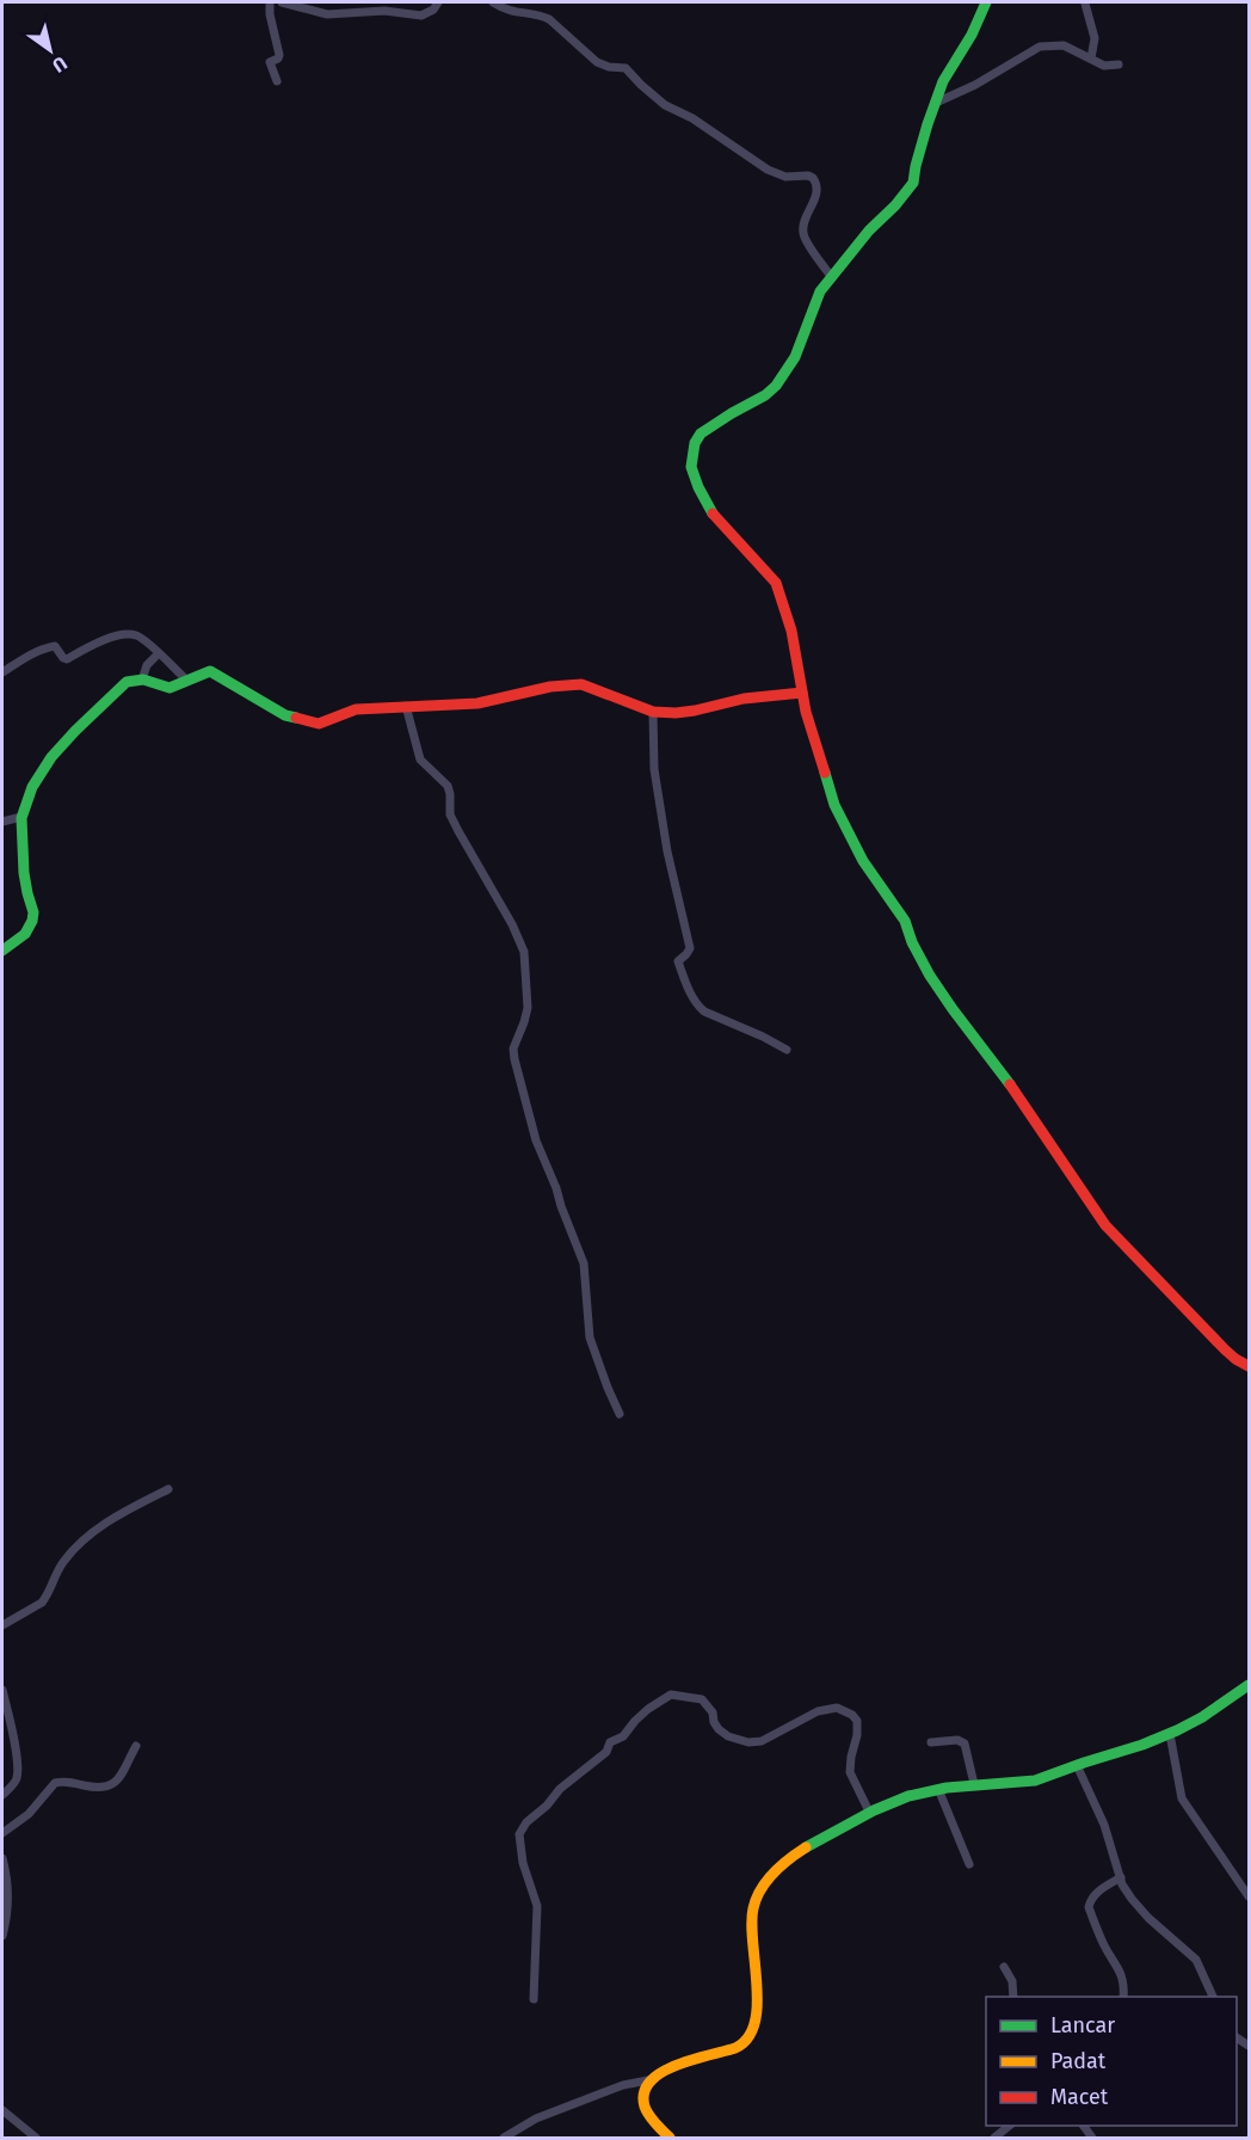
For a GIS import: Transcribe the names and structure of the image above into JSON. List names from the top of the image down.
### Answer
{
  "legend": ["Lancar", "Padat", "Macet"],
  "north": "bottom right"
}
